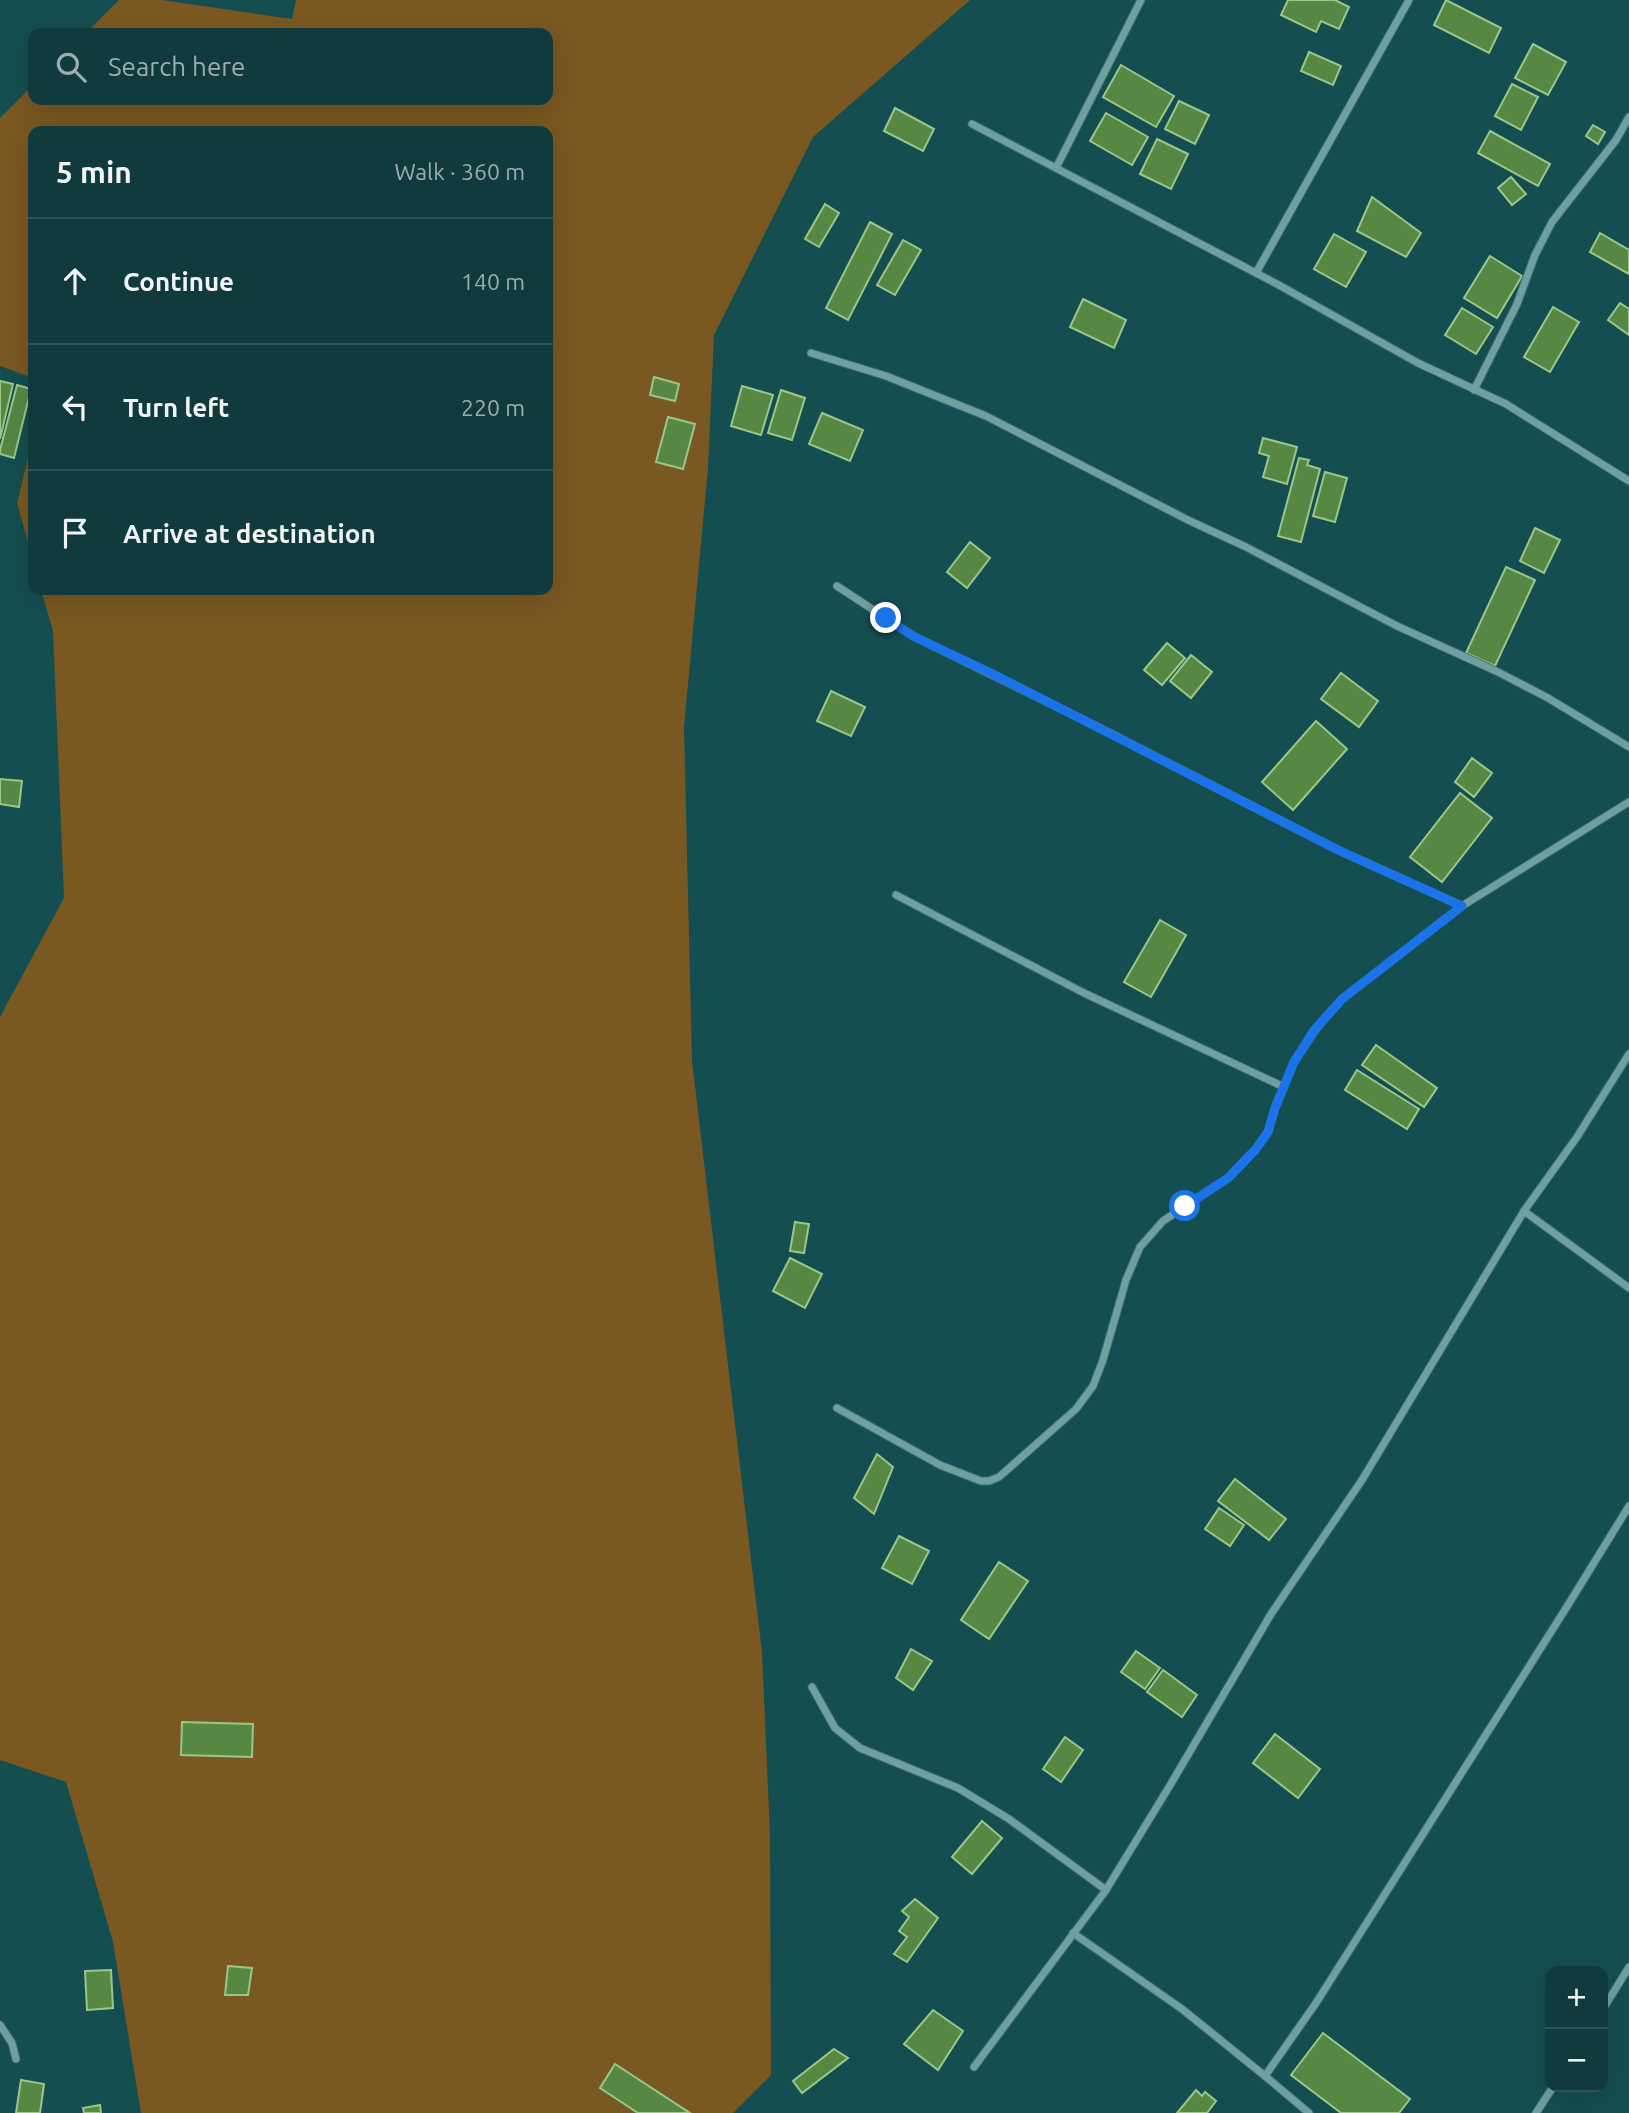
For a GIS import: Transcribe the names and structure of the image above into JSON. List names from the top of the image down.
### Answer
{
  "page": {
    "search": "Search here",
    "heading": ["5 min", "Walk · 360 m"],
    "list": [
      ["Continue", "140 m"],
      ["Turn left", "220 m"],
      "Arrive at destination"
    ],
    "map_buttons": ["+", "−"]
  }
}
